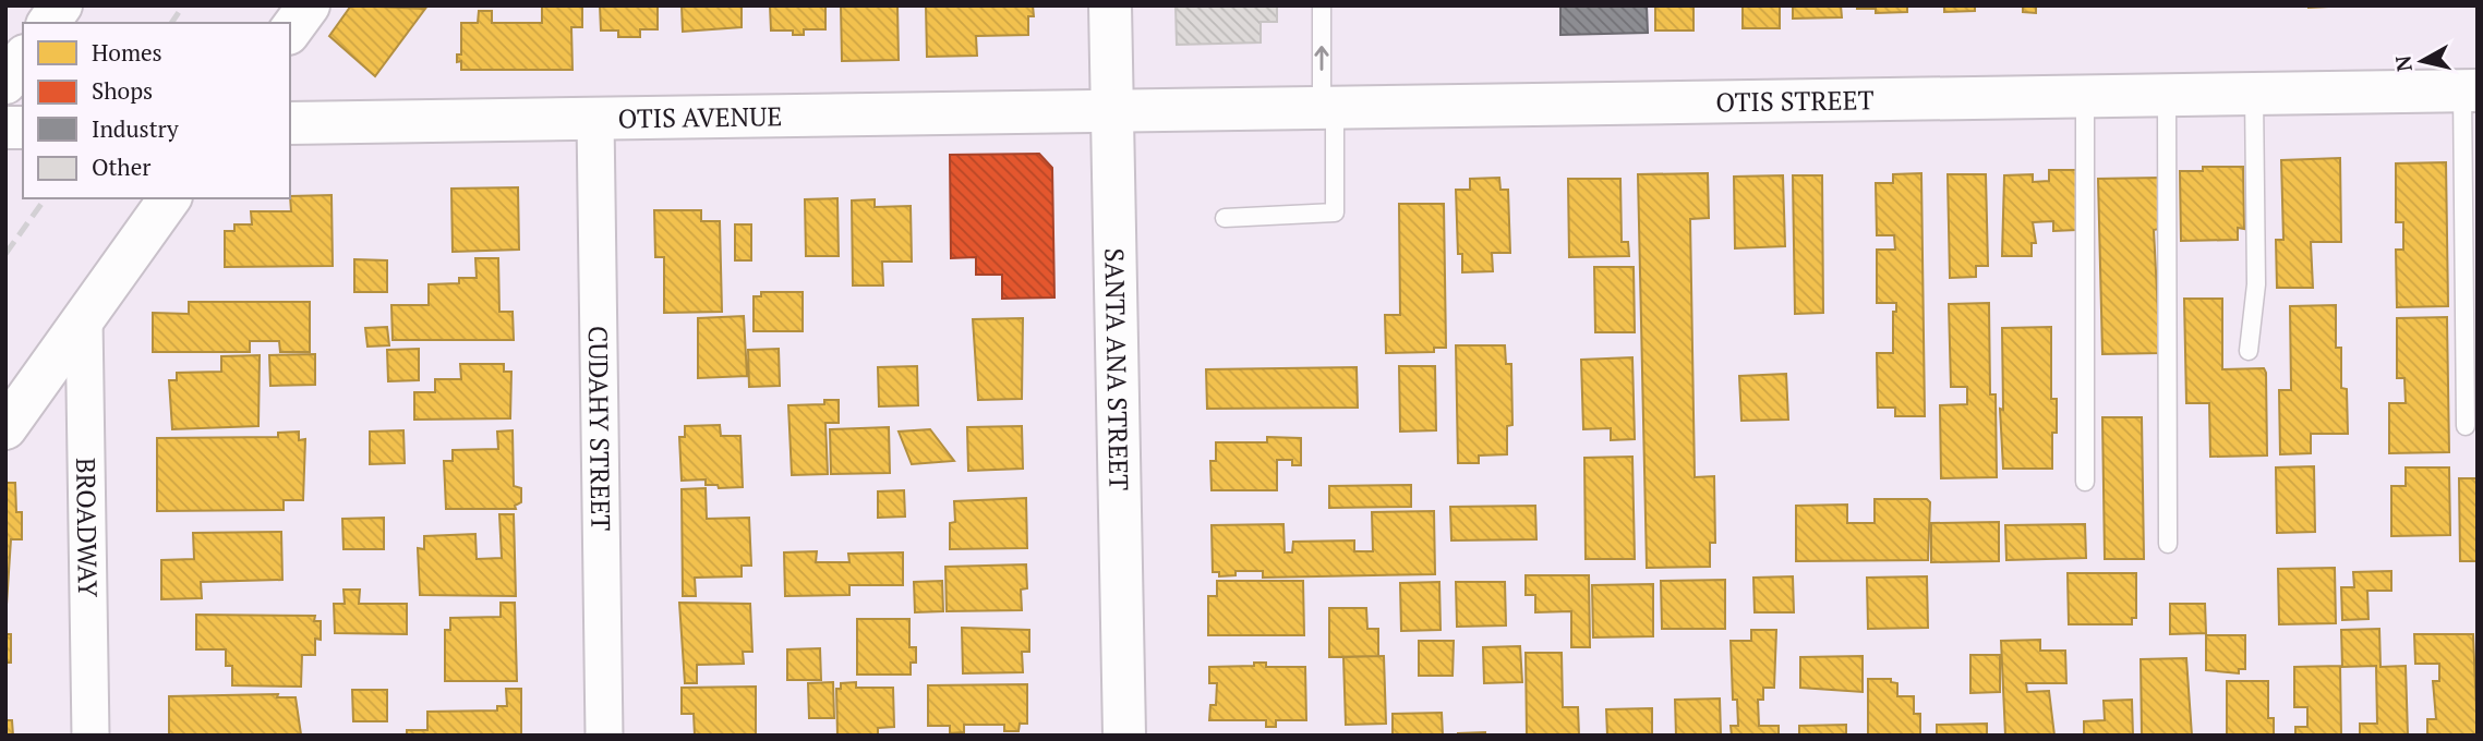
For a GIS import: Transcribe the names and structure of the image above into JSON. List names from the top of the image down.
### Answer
{
  "streets": {
    "street": [
      "OTIS STREET",
      "OTIS AVENUE",
      "SANTA ANA STREET",
      "CUDAHY STREET",
      "BROADWAY"
    ]
  },
  "crossings": [
    ["OTIS STREET", "OTIS AVENUE"],
    ["OTIS STREET", "SANTA ANA STREET"],
    ["OTIS AVENUE", "SANTA ANA STREET"],
    ["OTIS AVENUE", "CUDAHY STREET"]
  ],
  "legend": [
    "Homes",
    "Shops",
    "Industry",
    "Other"
  ],
  "north": "left"
}
